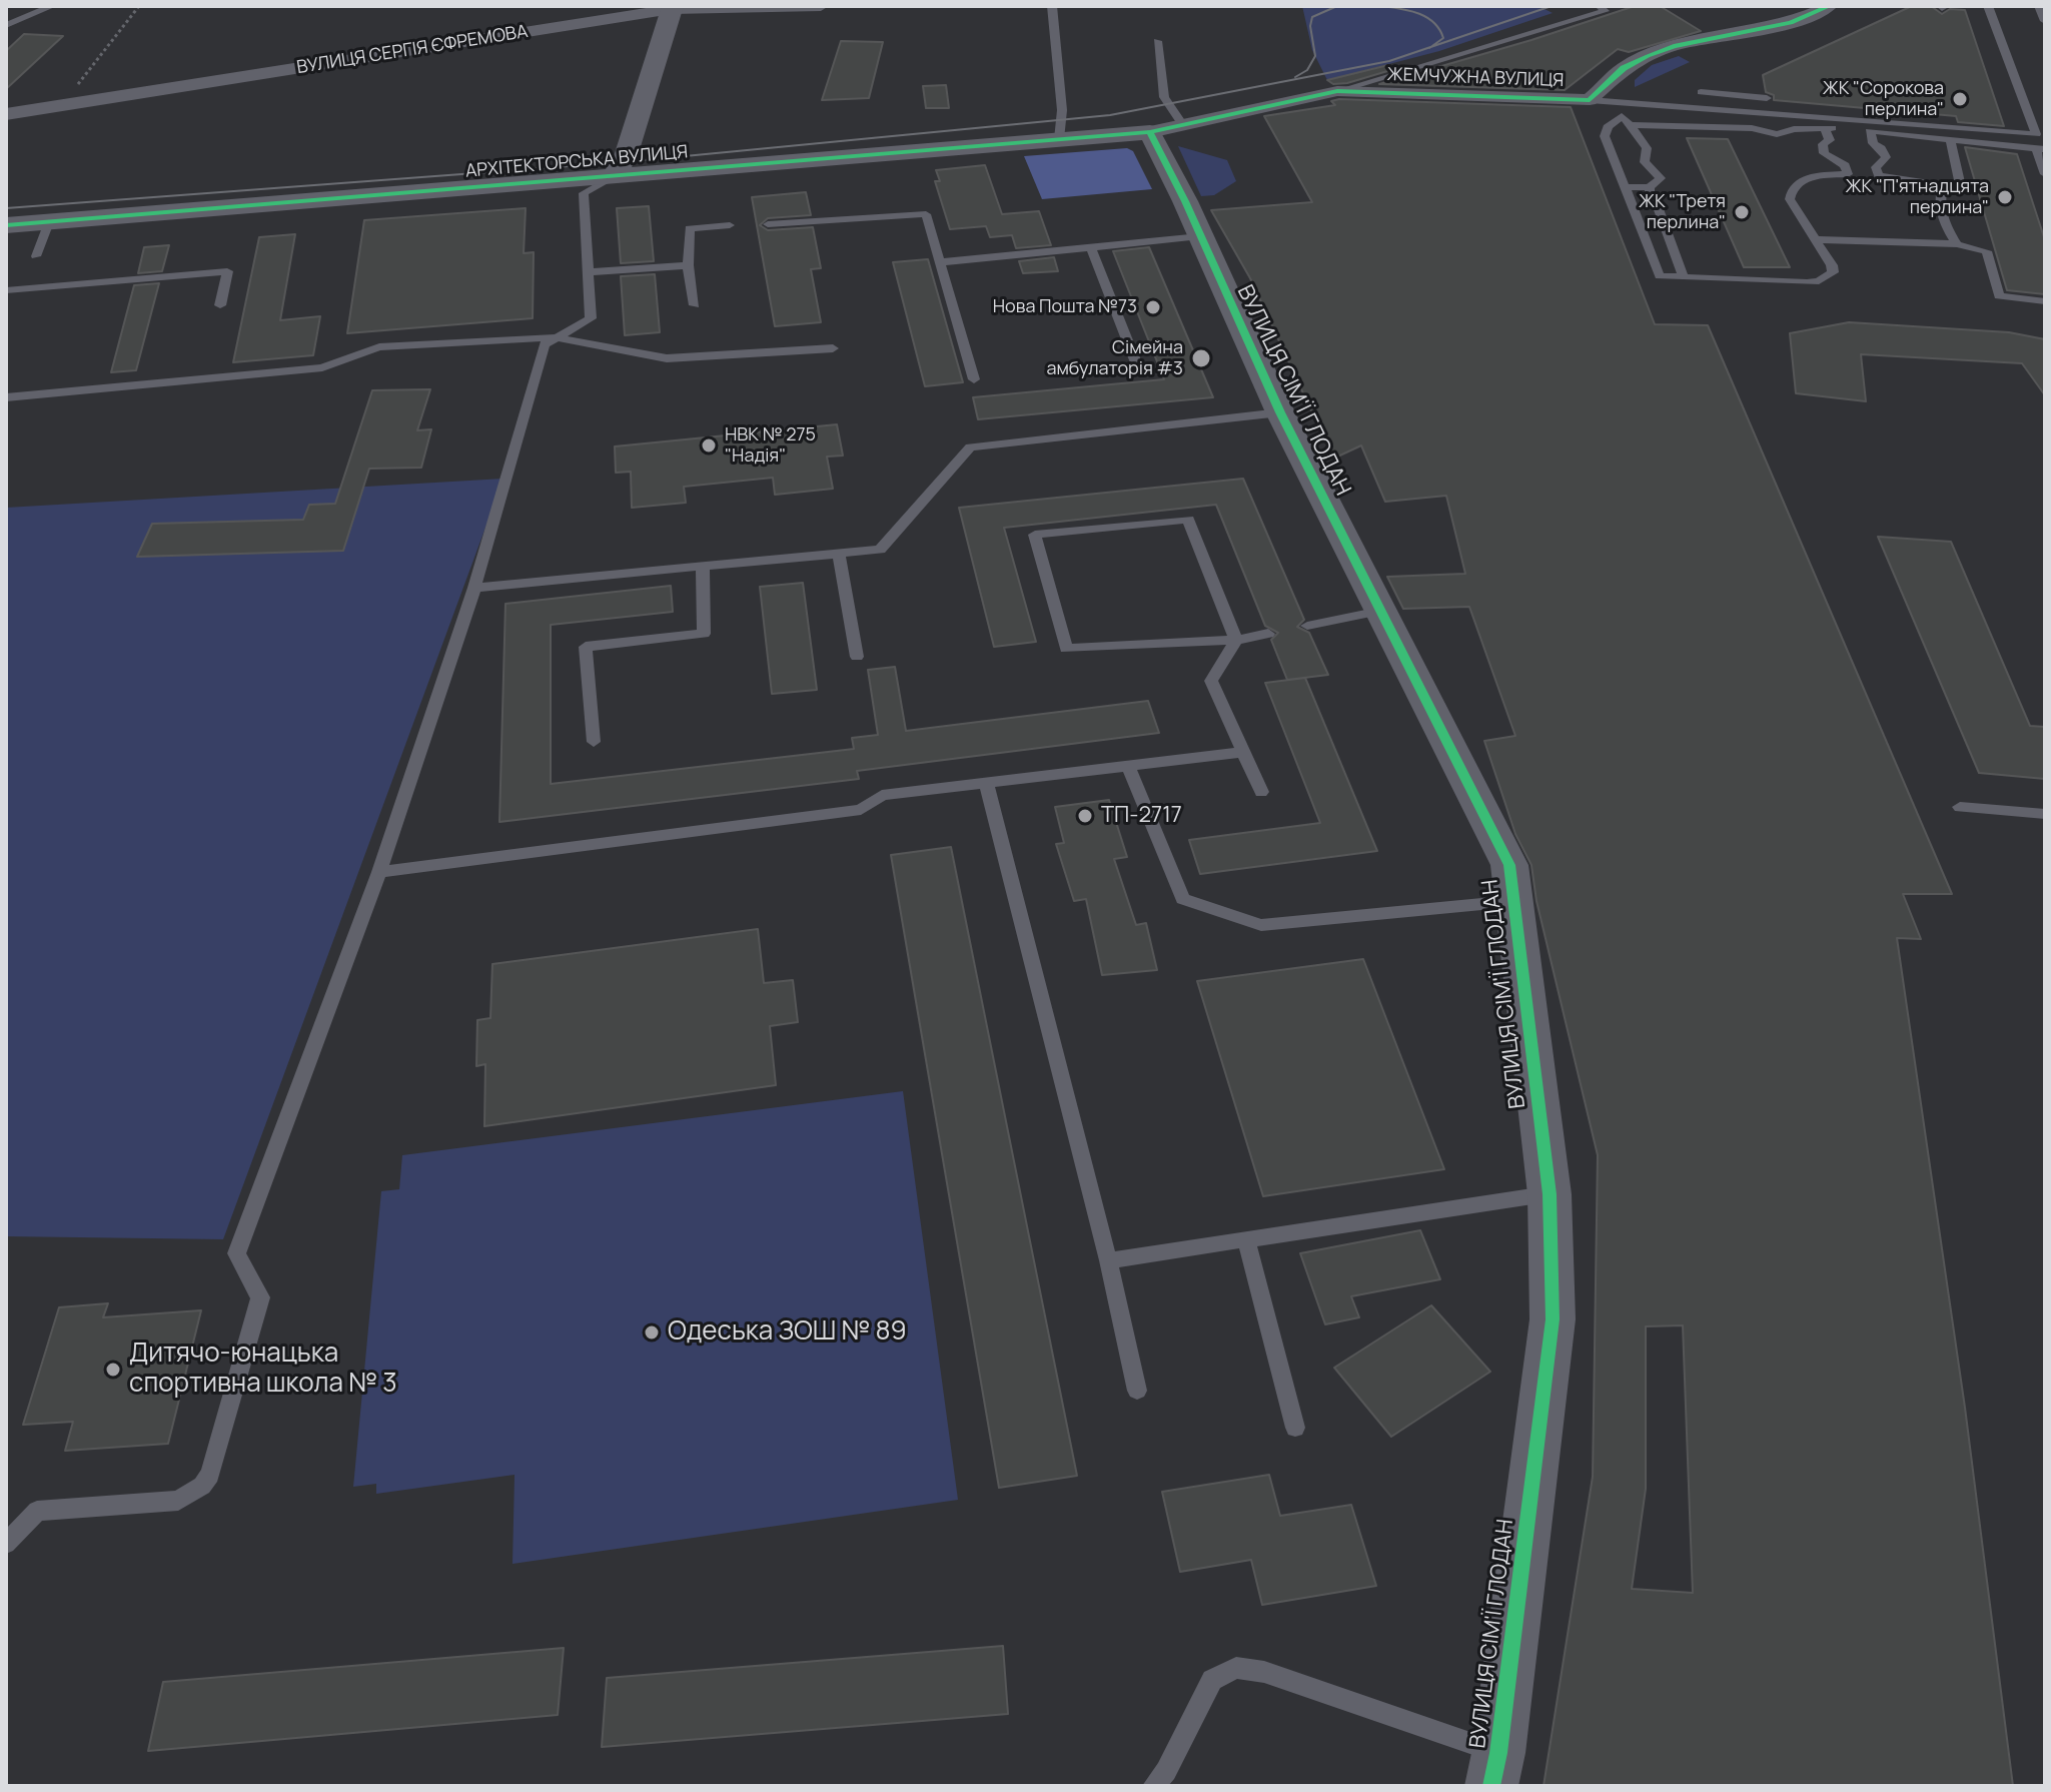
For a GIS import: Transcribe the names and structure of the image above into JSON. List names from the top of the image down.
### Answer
{
  "streets": {
    "street": [
      "ВУЛИЦЯ СЕРГІЯ ЄФРЕМОВА",
      "ЖЕМЧУЖНА ВУЛИЦЯ",
      "АРХІТЕКТОРСЬКА ВУЛИЦЯ",
      "ВУЛИЦЯ СІМ'Ї ГЛОДАН"
    ]
  },
  "crossings": [
    ["ЖЕМЧУЖНА ВУЛИЦЯ", "АРХІТЕКТОРСЬКА ВУЛИЦЯ"],
    ["ЖЕМЧУЖНА ВУЛИЦЯ", "ВУЛИЦЯ СІМ'Ї ГЛОДАН"],
    ["АРХІТЕКТОРСЬКА ВУЛИЦЯ", "ВУЛИЦЯ СІМ'Ї ГЛОДАН"]
  ],
  "places": [
    "ЖК \"Сорокова перлина\"",
    "ЖК \"П'ятнадцята перлина\"",
    "ЖК \"Третя перлина\"",
    "Нова Пошта №73",
    "Сімейна амбулаторія #3",
    "НВК № 275 \"Надія\"",
    "ТП-2717",
    "Одеська ЗОШ № 89",
    "Дитячо-юнацька спортивна школа № 3"
  ]
}
